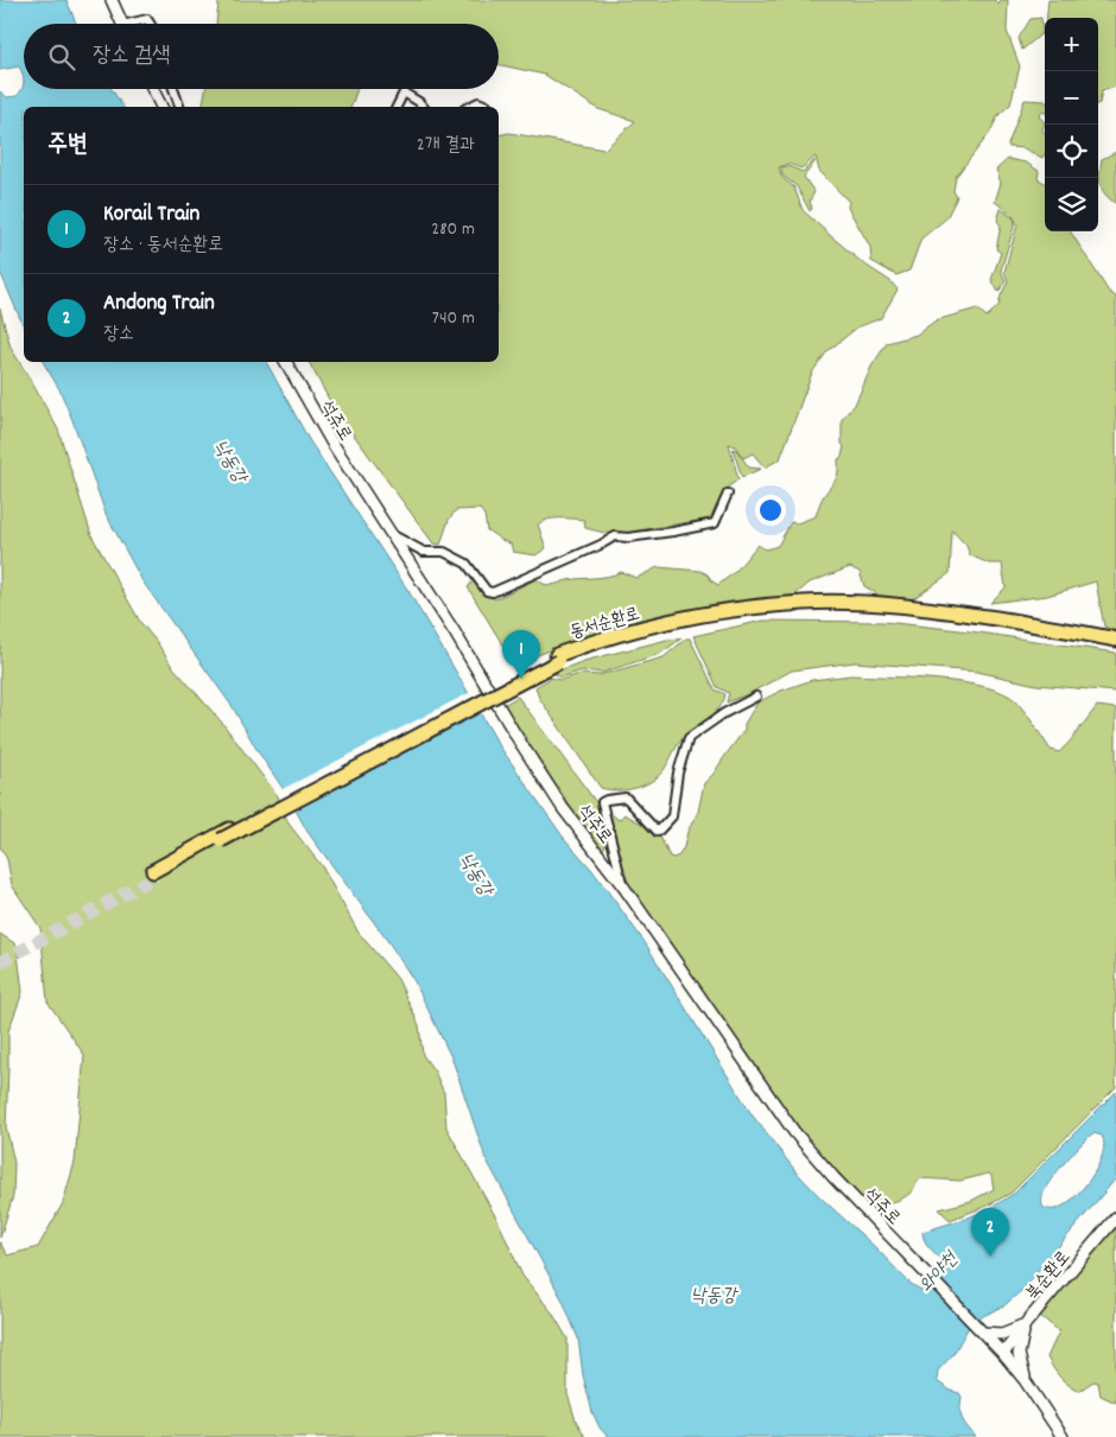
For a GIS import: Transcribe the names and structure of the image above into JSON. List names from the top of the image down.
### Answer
{
  "streets": {
    "highway": ["동서순환로"],
    "street": ["석주로", "북순환로"]
  },
  "water": ["낙동강", "와야천"],
  "page": {
    "map_buttons": ["+", "−"],
    "search": "장소 검색",
    "heading": ["주변", "2개 결과"],
    "list": [
      {
        "mark": "1",
        "name": "Korail Train",
        "note": "장소 · 동서순환로",
        "value": "280 m"
      },
      {
        "mark": "2",
        "name": "Andong Train",
        "note": "장소",
        "value": "740 m"
      }
    ],
    "pins": ["1", "2"]
  }
}
